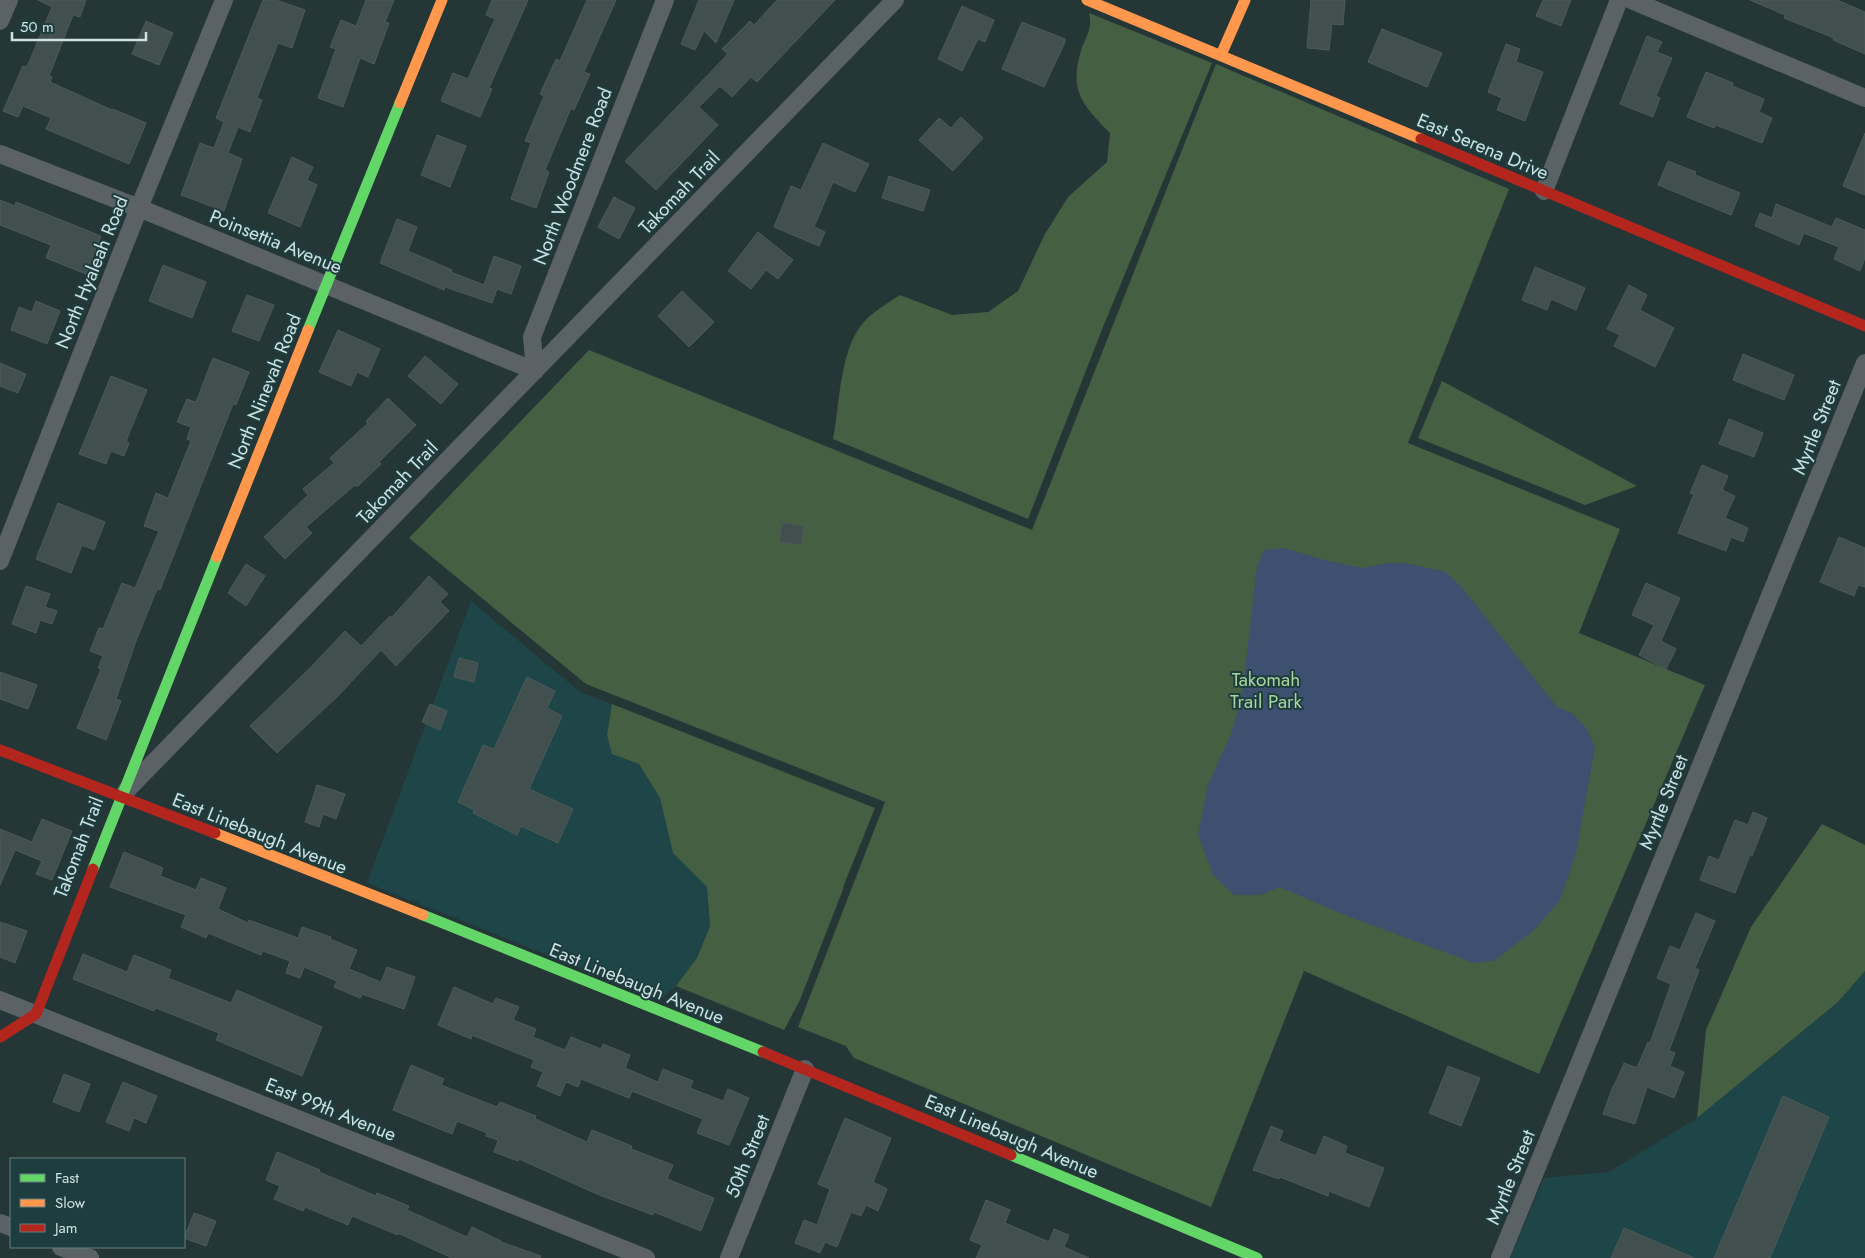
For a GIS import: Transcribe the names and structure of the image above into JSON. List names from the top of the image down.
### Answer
{
  "streets": {
    "street": [
      "East Serena Drive",
      "North Woodmere Road",
      "Takomah Trail",
      "Poinsettia Avenue",
      "North Hyaleah Road",
      "North Ninevah Road",
      "Myrtle Street",
      "East Linebaugh Avenue",
      "East 99th Avenue",
      "50th Street"
    ]
  },
  "crossings": [
    ["North Woodmere Road", "Takomah Trail"],
    ["North Woodmere Road", "Poinsettia Avenue"],
    ["Takomah Trail", "Poinsettia Avenue"],
    ["Takomah Trail", "North Ninevah Road"],
    ["Takomah Trail", "East Linebaugh Avenue"],
    ["Takomah Trail", "East 99th Avenue"],
    ["Poinsettia Avenue", "North Hyaleah Road"],
    ["Poinsettia Avenue", "North Ninevah Road"],
    ["North Ninevah Road", "East Linebaugh Avenue"],
    ["East Linebaugh Avenue", "50th Street"]
  ],
  "parks": ["Takomah Trail Park"],
  "legend": ["Fast", "Slow", "Jam"],
  "scale_bar": "50 m"
}
